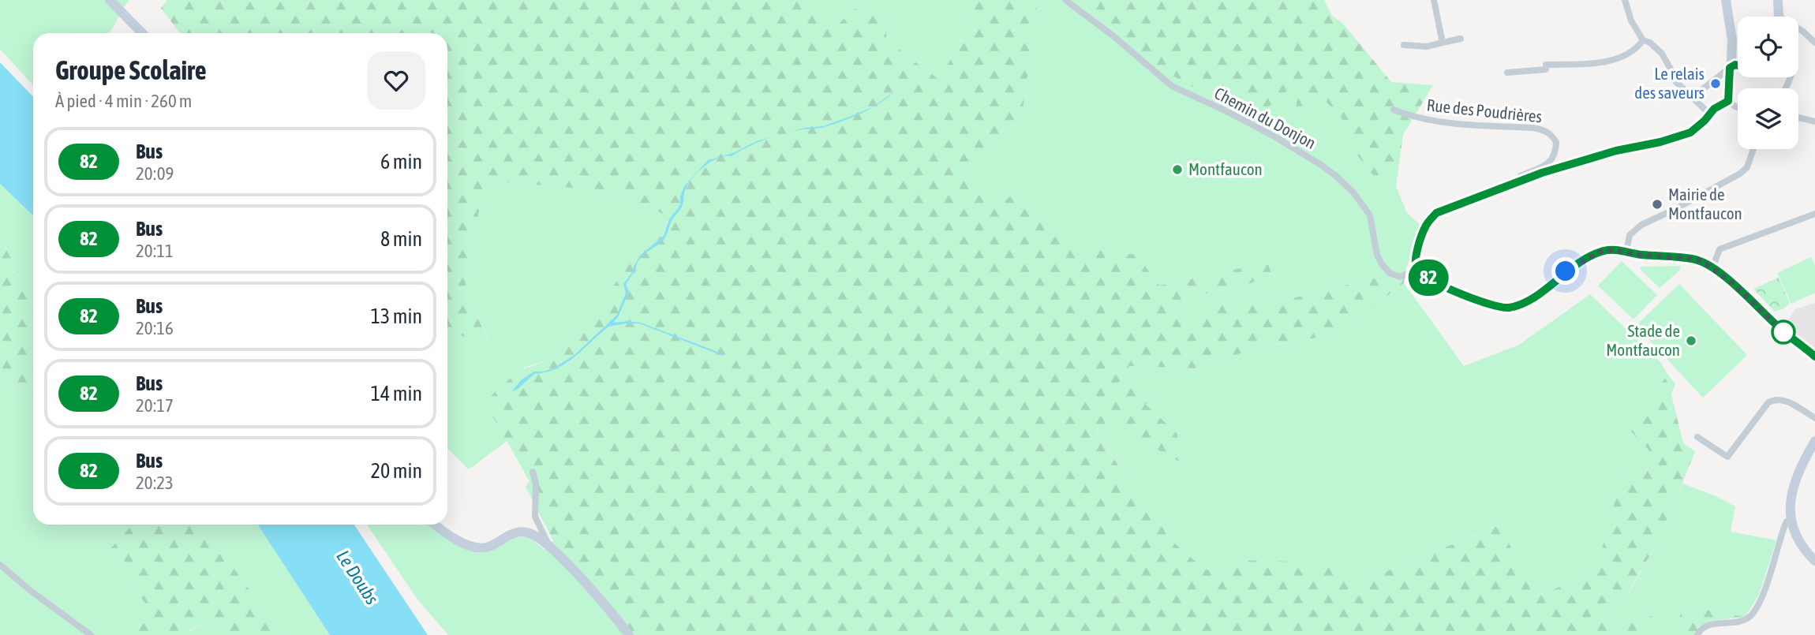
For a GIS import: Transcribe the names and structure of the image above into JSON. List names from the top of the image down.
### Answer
{
  "streets": {
    "street": ["Rue des Poudrières", "Chemin du Donjon"]
  },
  "water": ["Le Doubs"],
  "places": [
    "Le relais des saveurs",
    "Montfaucon",
    "Mairie de Montfaucon",
    "Stade de Montfaucon"
  ],
  "lines": ["bus line 82"],
  "page": {
    "on_map": "82",
    "heading": ["Groupe Scolaire", "À pied · 4 min · 260 m"],
    "list": [
      {
        "mark": "82",
        "name": "Bus",
        "note": "20:09",
        "value": "6 min"
      },
      {
        "mark": "82",
        "name": "Bus",
        "note": "20:11",
        "value": "8 min"
      },
      {
        "mark": "82",
        "name": "Bus",
        "note": "20:16",
        "value": "13 min"
      },
      {
        "mark": "82",
        "name": "Bus",
        "note": "20:17",
        "value": "14 min"
      },
      {
        "mark": "82",
        "name": "Bus",
        "note": "20:23",
        "value": "20 min"
      }
    ]
  }
}
